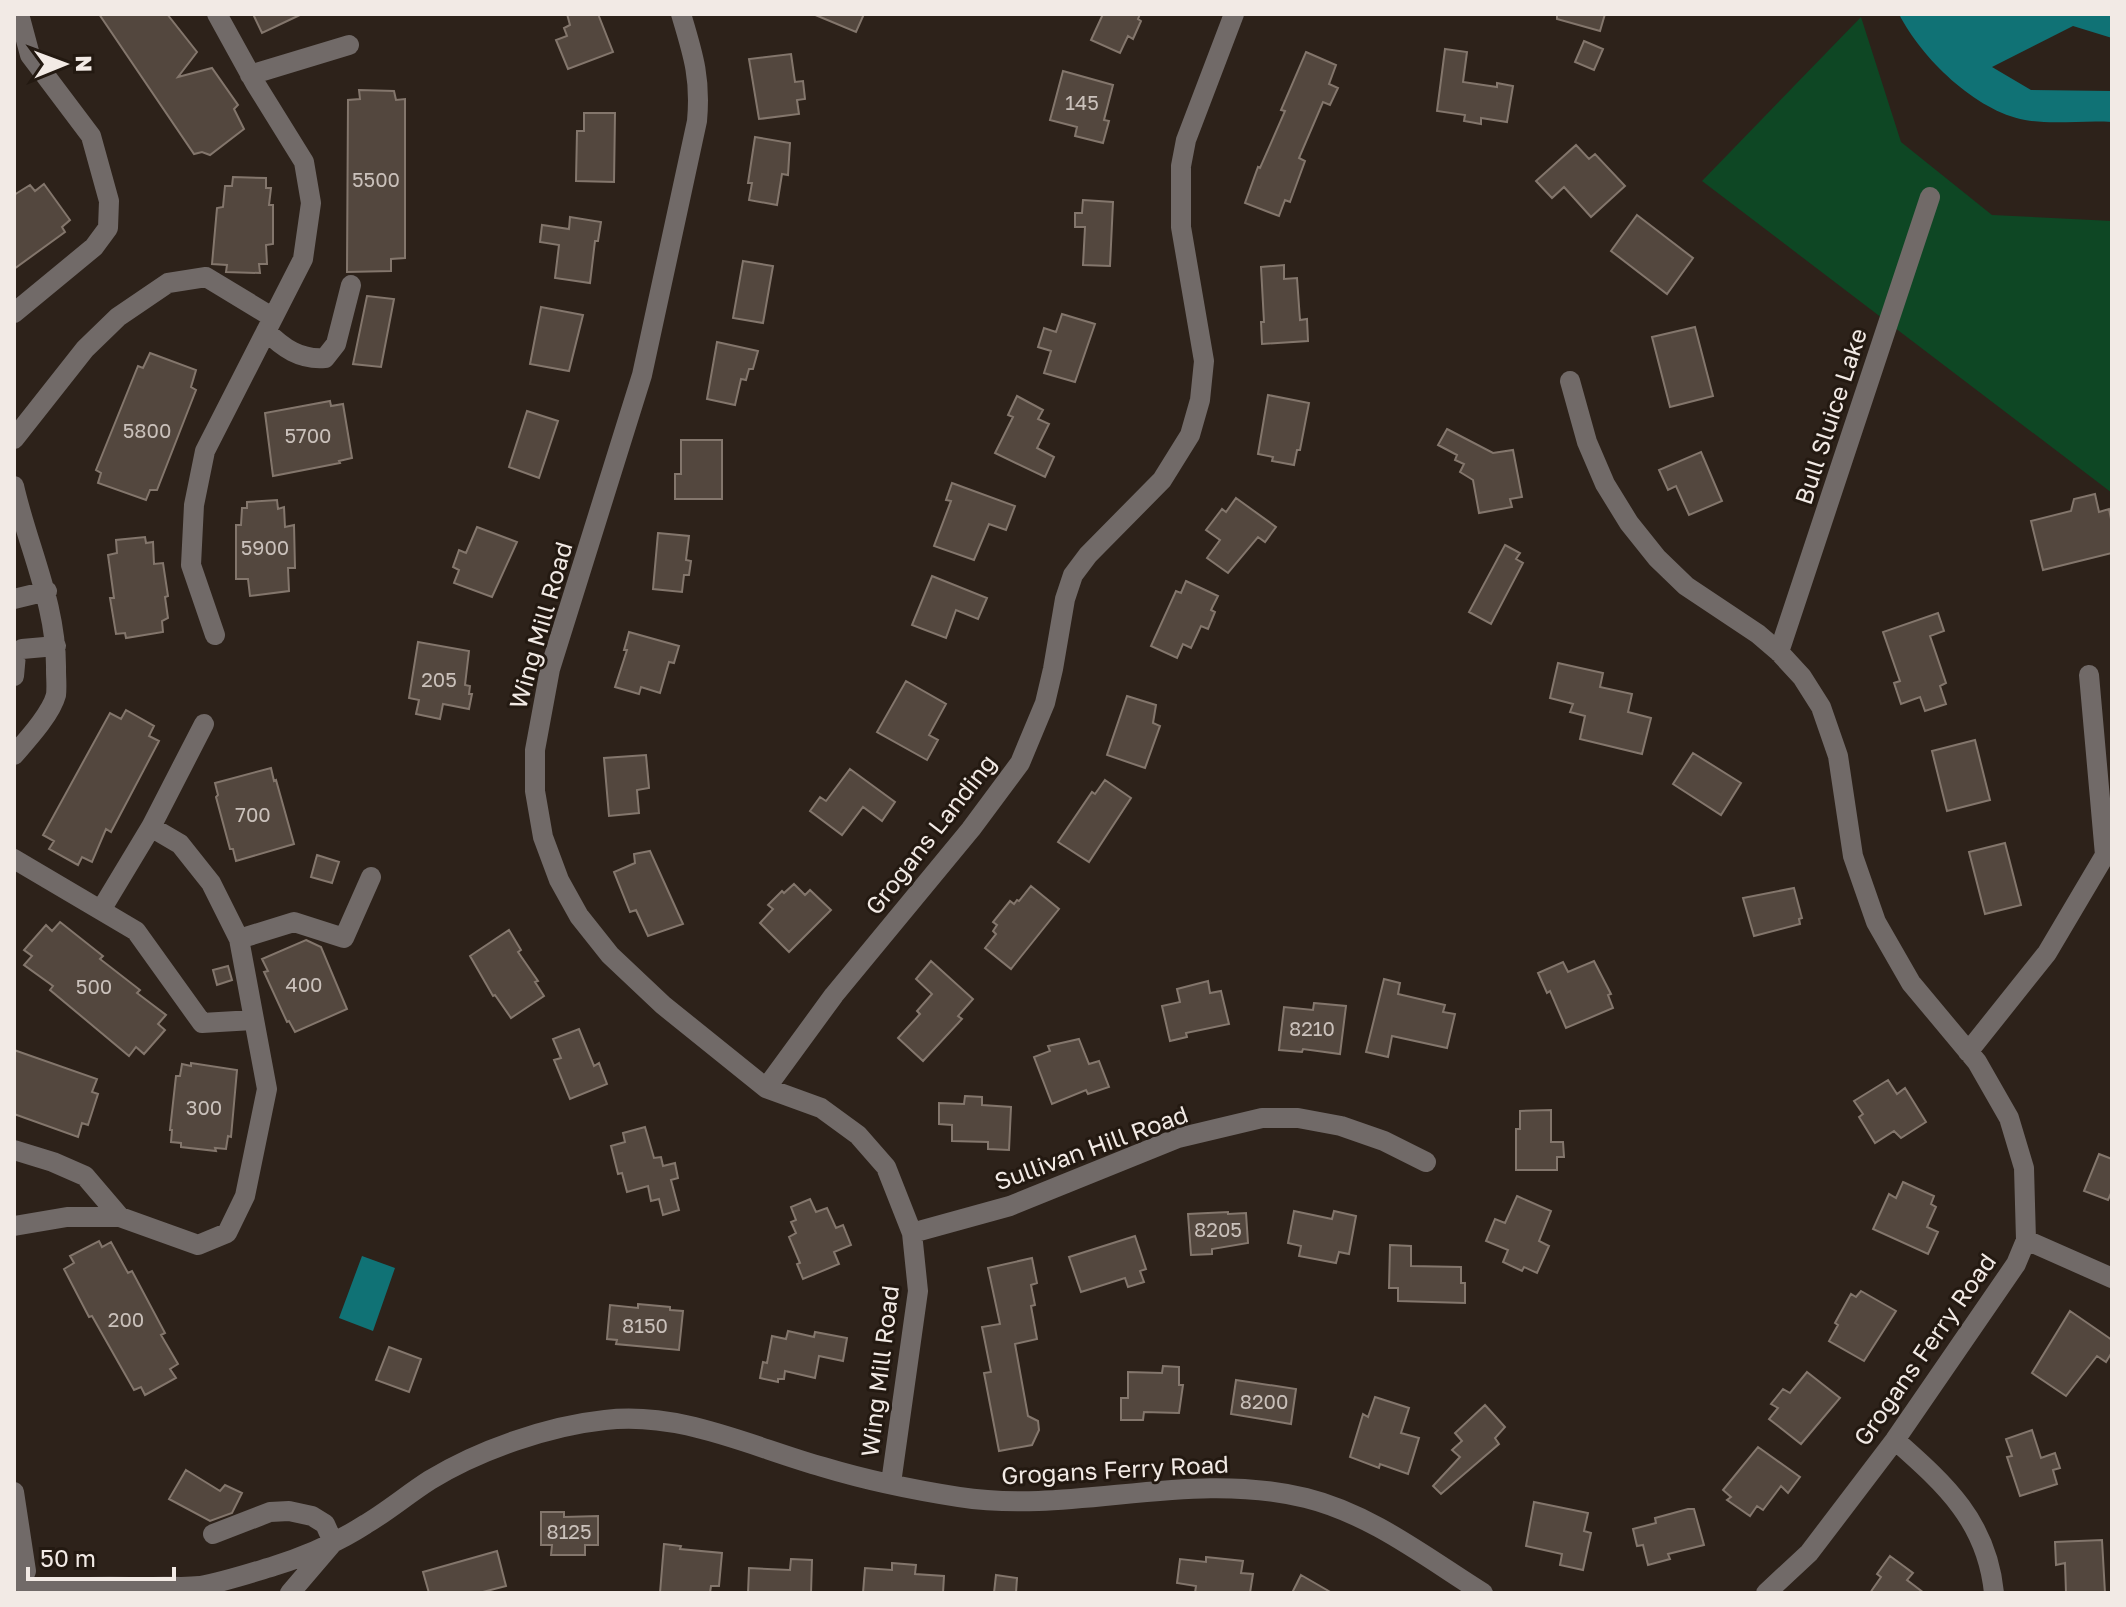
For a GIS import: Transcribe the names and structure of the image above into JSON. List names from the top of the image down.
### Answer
{
  "streets": {
    "street": [
      "Bull Sluice Lake",
      "Wing Mill Road",
      "Grogans Landing",
      "Sullivan Hill Road",
      "Grogans Ferry Road"
    ]
  },
  "crossings": [
    ["Bull Sluice Lake", "Grogans Ferry Road"],
    ["Wing Mill Road", "Grogans Landing"],
    ["Wing Mill Road", "Sullivan Hill Road"],
    ["Wing Mill Road", "Grogans Ferry Road"]
  ],
  "house_numbers": [
    "145",
    "5500",
    "5800",
    "5700",
    "5900",
    "205",
    "700",
    "400",
    "500",
    "8210",
    "300",
    "8205",
    "200",
    "8150",
    "8200",
    "8125"
  ],
  "scale_bar": "50 m",
  "north": "right"
}
